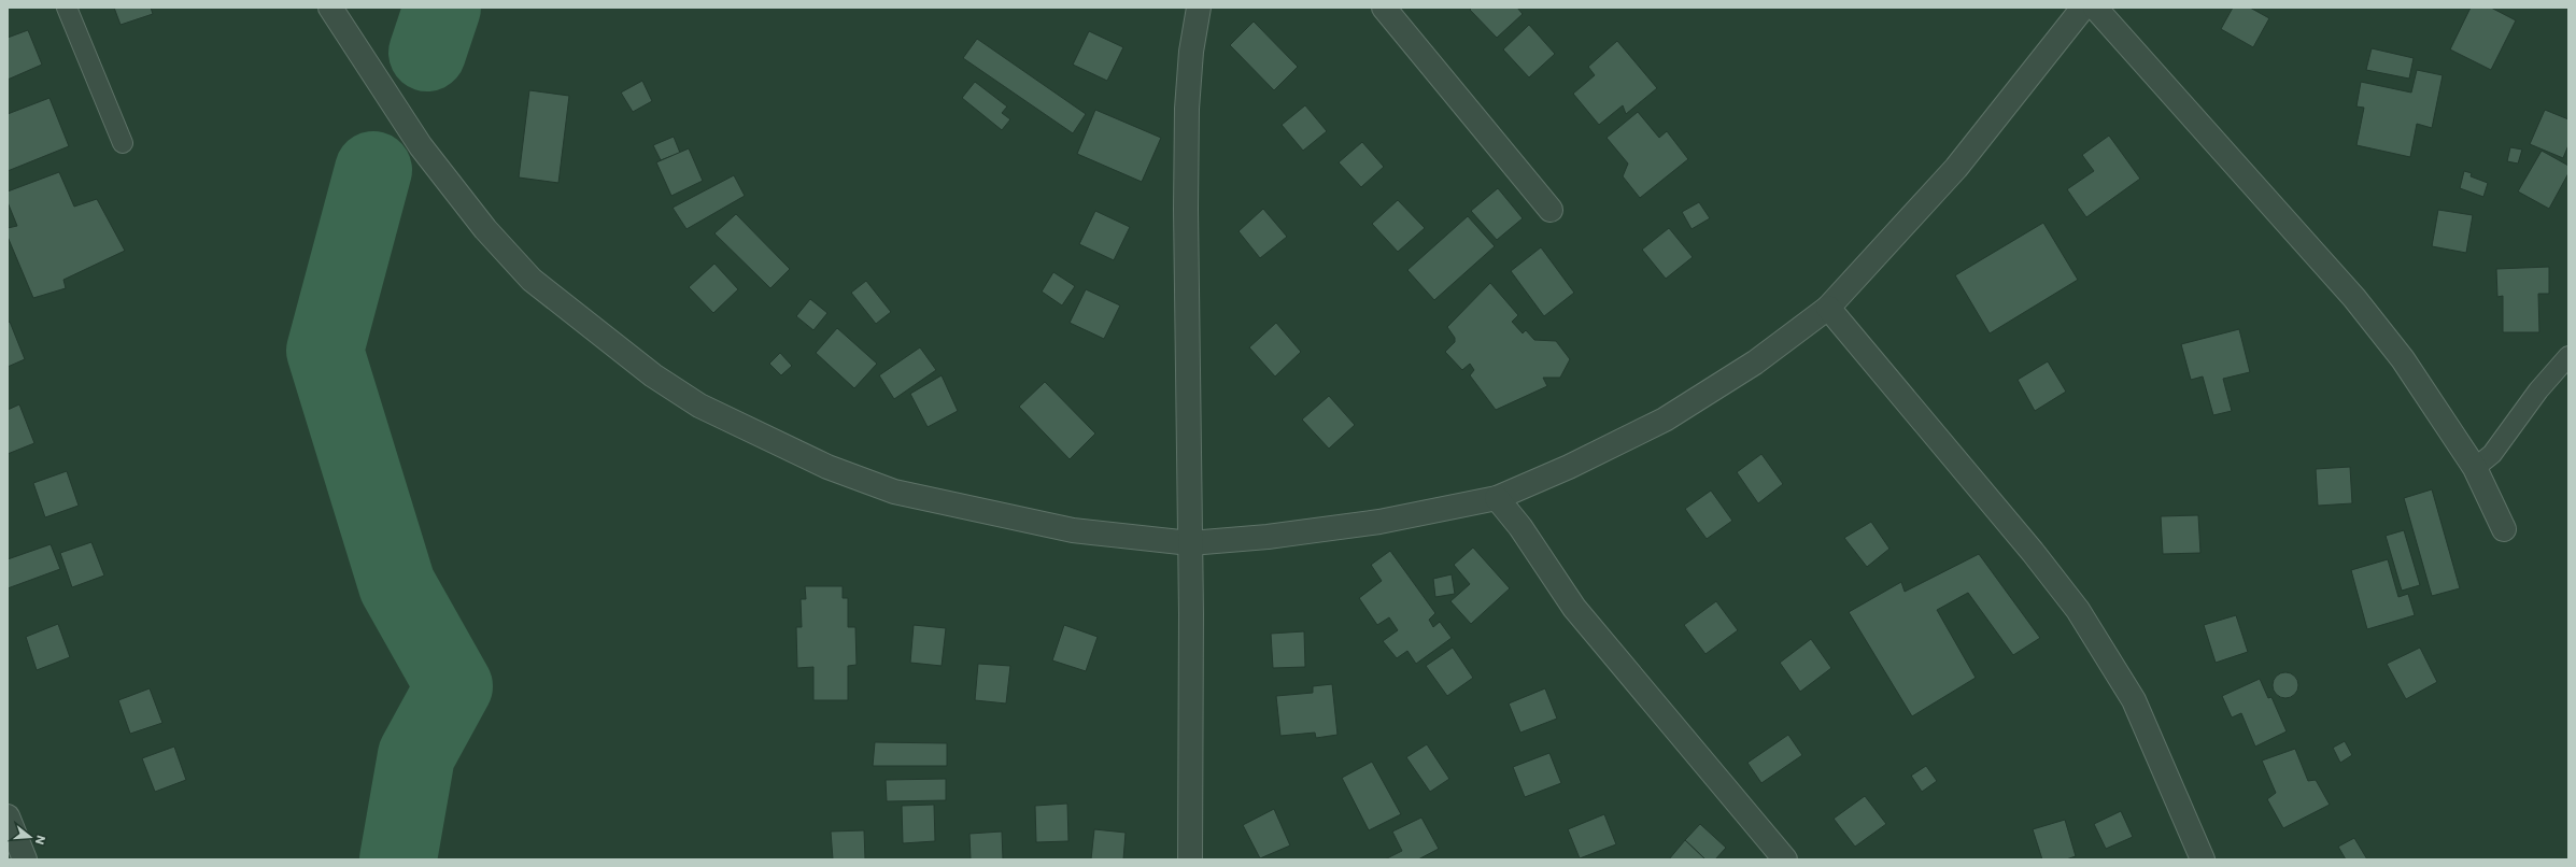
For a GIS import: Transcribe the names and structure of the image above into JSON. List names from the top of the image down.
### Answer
{
  "north": "right"
}
